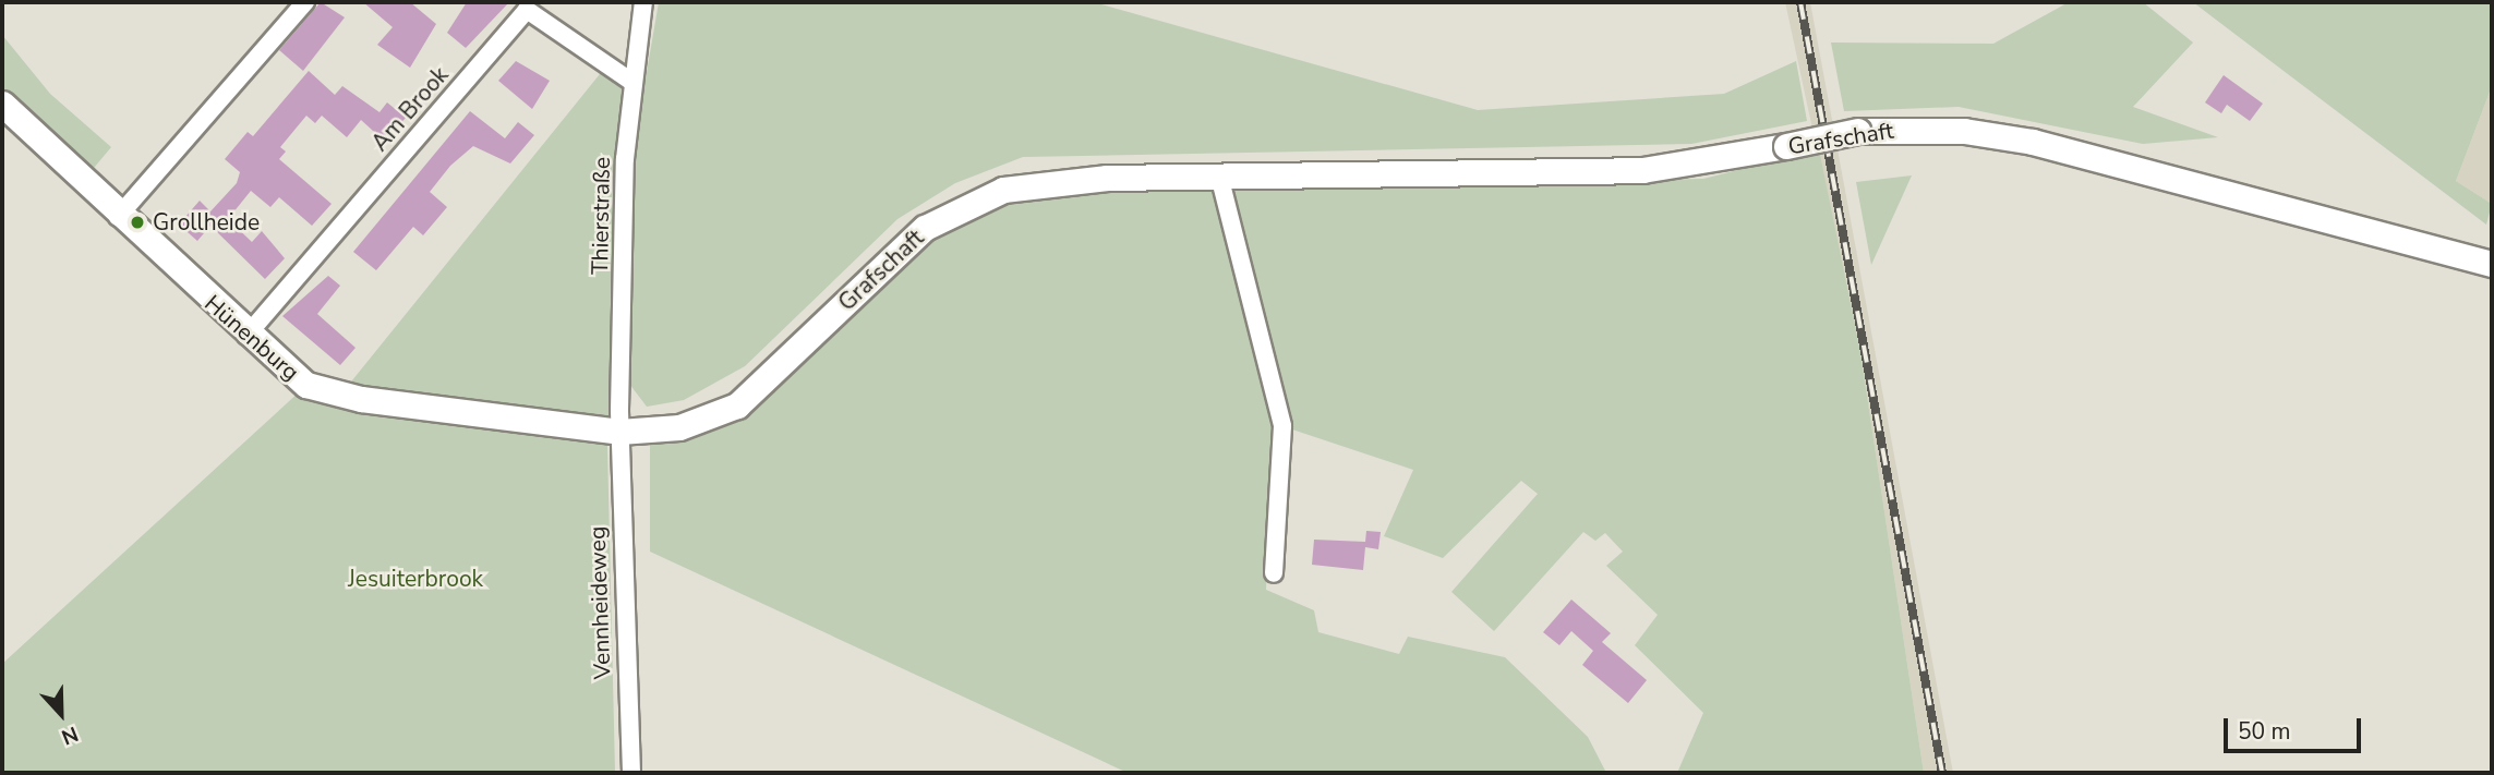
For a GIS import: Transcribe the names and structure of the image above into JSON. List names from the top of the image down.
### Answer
{
  "streets": {
    "street": [
      "Am Brook",
      "Grafschaft",
      "Thierstraße",
      "Hünenburg",
      "Vennheideweg"
    ]
  },
  "crossings": [
    ["Am Brook", "Thierstraße"],
    ["Am Brook", "Hünenburg"],
    ["Grafschaft", "Thierstraße"],
    ["Grafschaft", "Hünenburg"],
    ["Grafschaft", "Vennheideweg"],
    ["Thierstraße", "Hünenburg"],
    ["Thierstraße", "Vennheideweg"],
    ["Hünenburg", "Vennheideweg"]
  ],
  "parks": ["Jesuiterbrook"],
  "places": ["Grollheide"],
  "scale_bar": "50 m",
  "north": "bottom"
}
